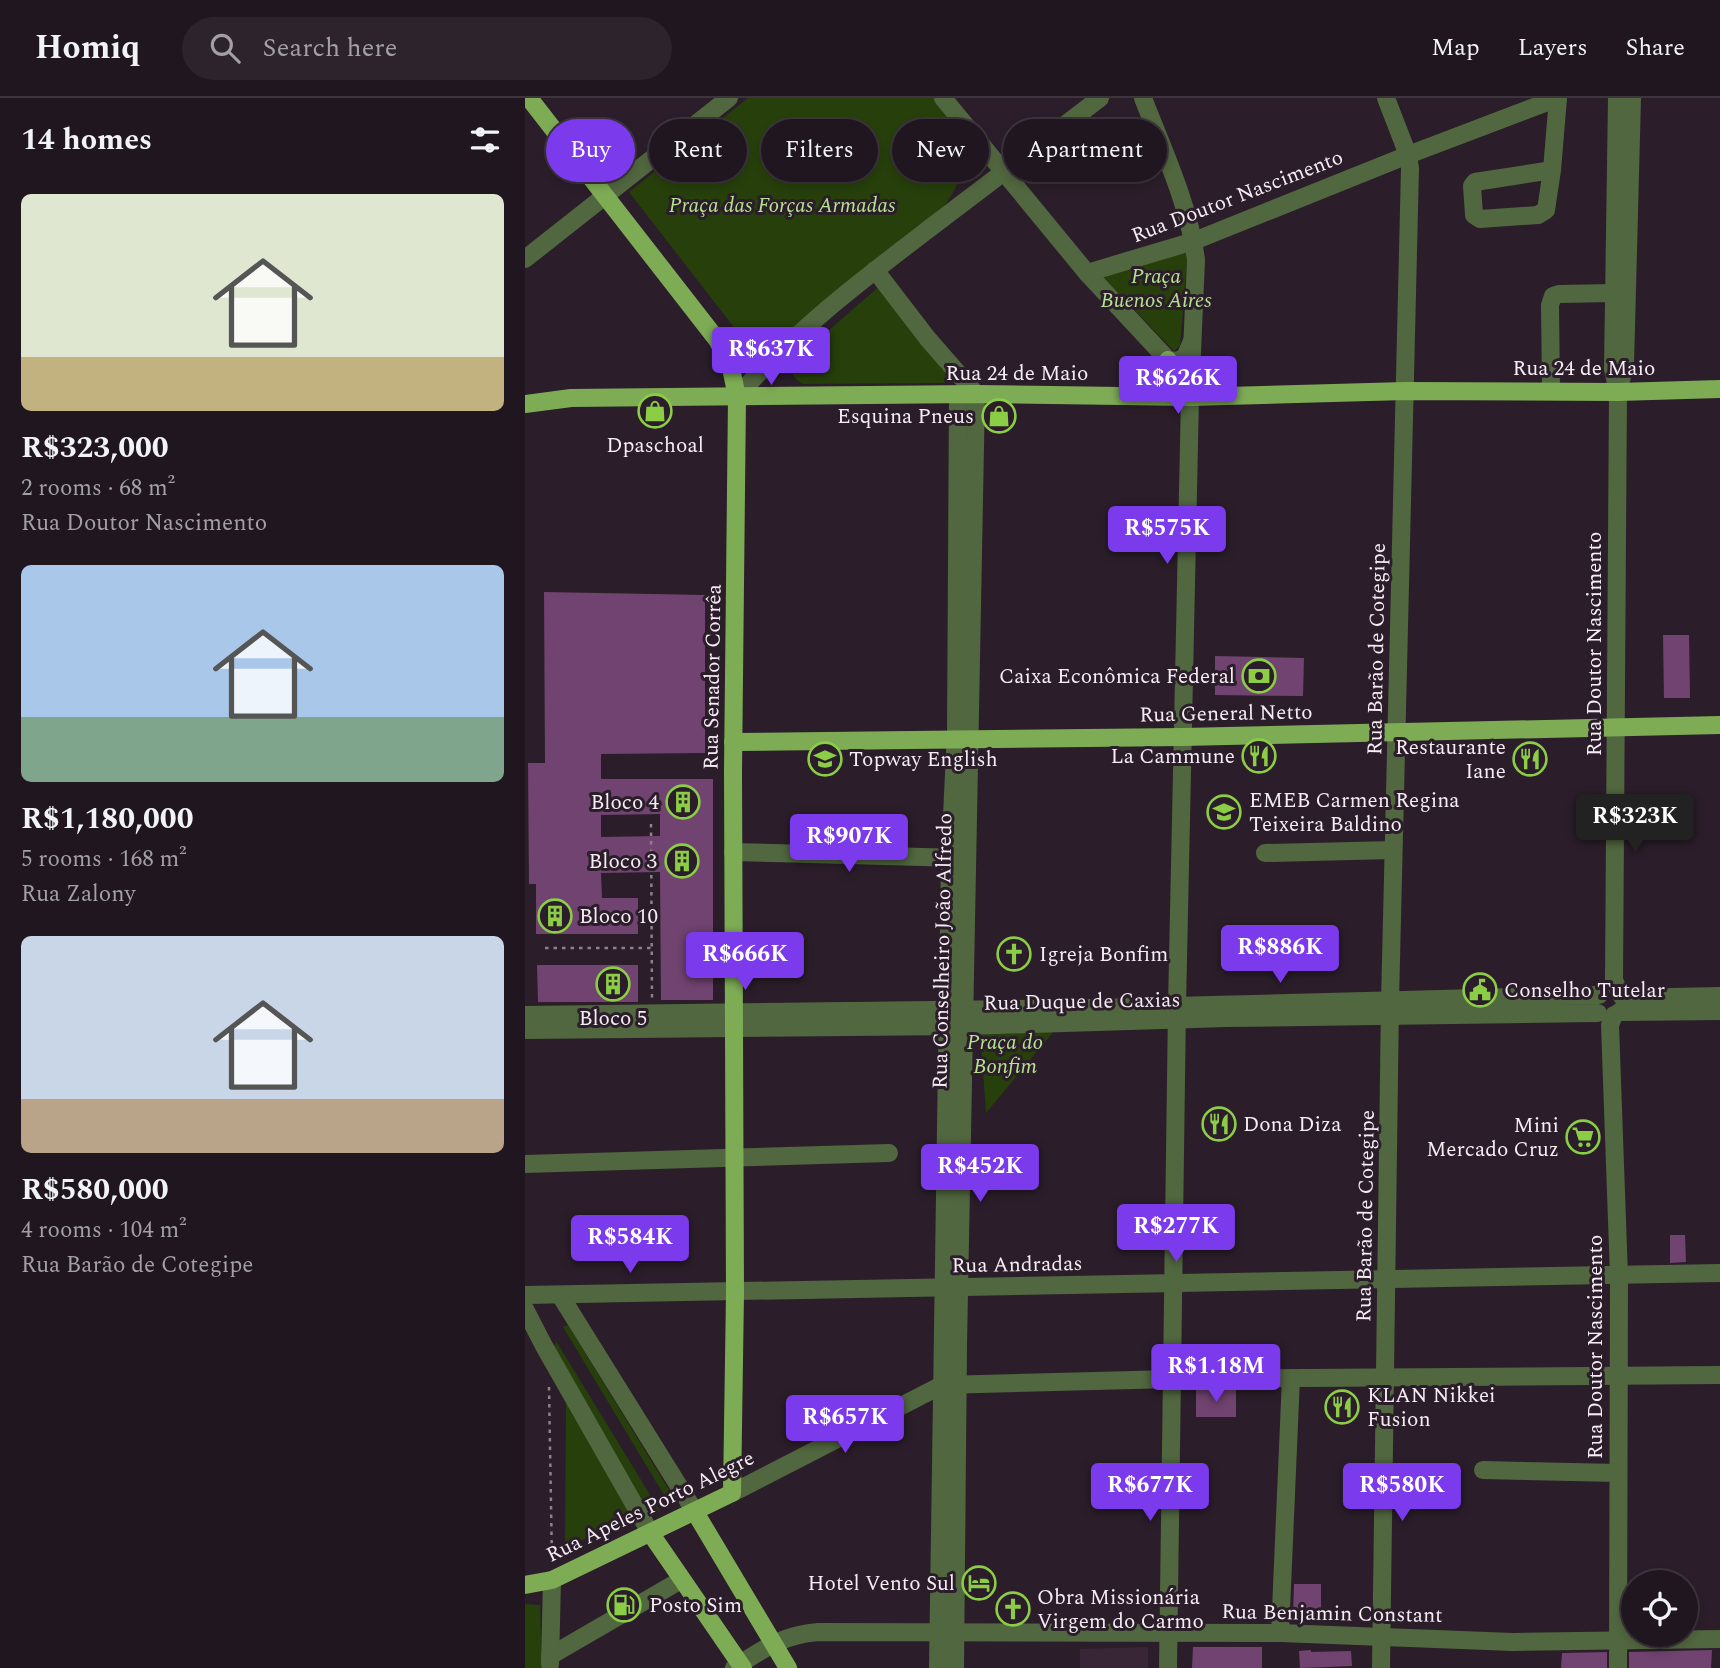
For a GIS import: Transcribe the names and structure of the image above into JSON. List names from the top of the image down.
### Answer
{
  "streets": {
    "main road": [
      "Rua 24 de Maio",
      "Rua Senador Corrêa",
      "Rua General Netto",
      "Rua Apeles Porto Alegre"
    ],
    "street": [
      "Rua Doutor Nascimento",
      "Rua Barão de Cotegipe",
      "Rua Conselheiro João Alfredo",
      "Rua Duque de Caxias",
      "Rua Andradas",
      "Rua Benjamin Constant"
    ]
  },
  "crossings": [
    ["Rua Doutor Nascimento", "Rua 24 de Maio"],
    ["Rua Doutor Nascimento", "Rua Barão de Cotegipe"],
    ["Rua Doutor Nascimento", "Rua General Netto"],
    ["Rua Doutor Nascimento", "Rua Duque de Caxias"],
    ["Rua Doutor Nascimento", "Rua Andradas"],
    ["Rua Doutor Nascimento", "Rua Benjamin Constant"],
    ["Rua 24 de Maio", "Rua Barão de Cotegipe"],
    ["Rua 24 de Maio", "Rua Senador Corrêa"],
    ["Rua 24 de Maio", "Rua Conselheiro João Alfredo"],
    ["Rua Barão de Cotegipe", "Rua General Netto"],
    ["Rua Barão de Cotegipe", "Rua Duque de Caxias"],
    ["Rua Barão de Cotegipe", "Rua Andradas"],
    ["Rua Barão de Cotegipe", "Rua Benjamin Constant"],
    ["Rua Senador Corrêa", "Rua General Netto"],
    ["Rua Senador Corrêa", "Rua Duque de Caxias"],
    ["Rua Senador Corrêa", "Rua Andradas"],
    ["Rua Senador Corrêa", "Rua Apeles Porto Alegre"],
    ["Rua General Netto", "Rua Conselheiro João Alfredo"],
    ["Rua Conselheiro João Alfredo", "Rua Duque de Caxias"],
    ["Rua Conselheiro João Alfredo", "Rua Andradas"],
    ["Rua Conselheiro João Alfredo", "Rua Apeles Porto Alegre"],
    ["Rua Conselheiro João Alfredo", "Rua Benjamin Constant"]
  ],
  "parks": ["Praça das Forças Armadas", "Praça Buenos Aires", "Praça do Bonfim"],
  "places": {
    "shop": ["Dpaschoal", "Esquina Pneus"],
    "bank": ["Caixa Econômica Federal"],
    "restaurant": [
      "La Cammune",
      "Restaurante Iane",
      "Dona Diza",
      "KLAN Nikkei Fusion"
    ],
    "school or university": ["Topway English", "EMEB Carmen Regina Teixeira Baldino"],
    "building": [
      "Bloco 4",
      "Bloco 3",
      "Bloco 10",
      "Bloco 5"
    ],
    "church": ["Igreja Bonfim", "Obra Missionária Virgem do Carmo"],
    "public building": ["Conselho Tutelar"],
    "supermarket": ["Mini Mercado Cruz"],
    "hotel": ["Hotel Vento Sul"],
    "fuel station": ["Posto Sim"]
  },
  "page": {
    "header": "Homiq",
    "search": "Search here",
    "nav": ["Map", "Layers", "Share"],
    "heading": "14 homes",
    "chip": [
      "Buy",
      "Rent",
      "Filters",
      "New",
      "Apartment"
    ],
    "list": [
      {
        "name": "R$323,000",
        "note": "2 rooms · 68 m² · Rua Doutor Nascimento"
      },
      {
        "name": "R$1,180,000",
        "note": "5 rooms · 168 m² · Rua Zalony"
      },
      {
        "name": "R$580,000",
        "note": "4 rooms · 104 m² · Rua Barão de Cotegipe"
      }
    ],
    "price": [
      "R$637K",
      "R$626K",
      "R$575K",
      "R$323K",
      "R$907K",
      "R$886K",
      "R$666K",
      "R$452K",
      "R$277K",
      "R$584K",
      "R$1.18M",
      "R$657K",
      "R$677K",
      "R$580K"
    ]
  }
}
